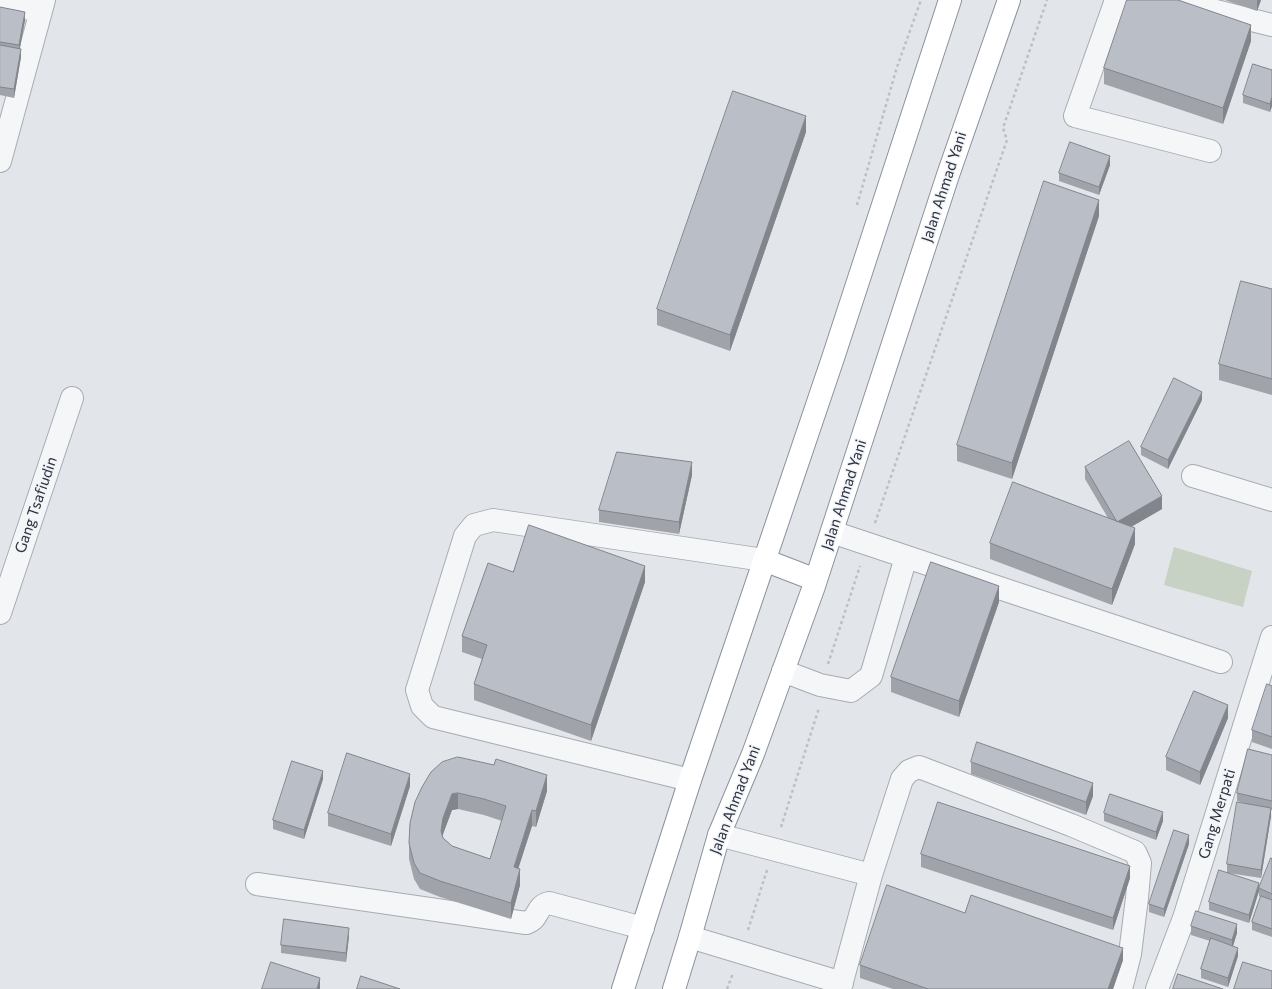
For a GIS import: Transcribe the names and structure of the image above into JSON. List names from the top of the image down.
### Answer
{
  "streets": {
    "highway": ["Jalan Ahmad Yani"],
    "street": ["Gang Tsafiudin", "Gang Merpati"]
  }
}
